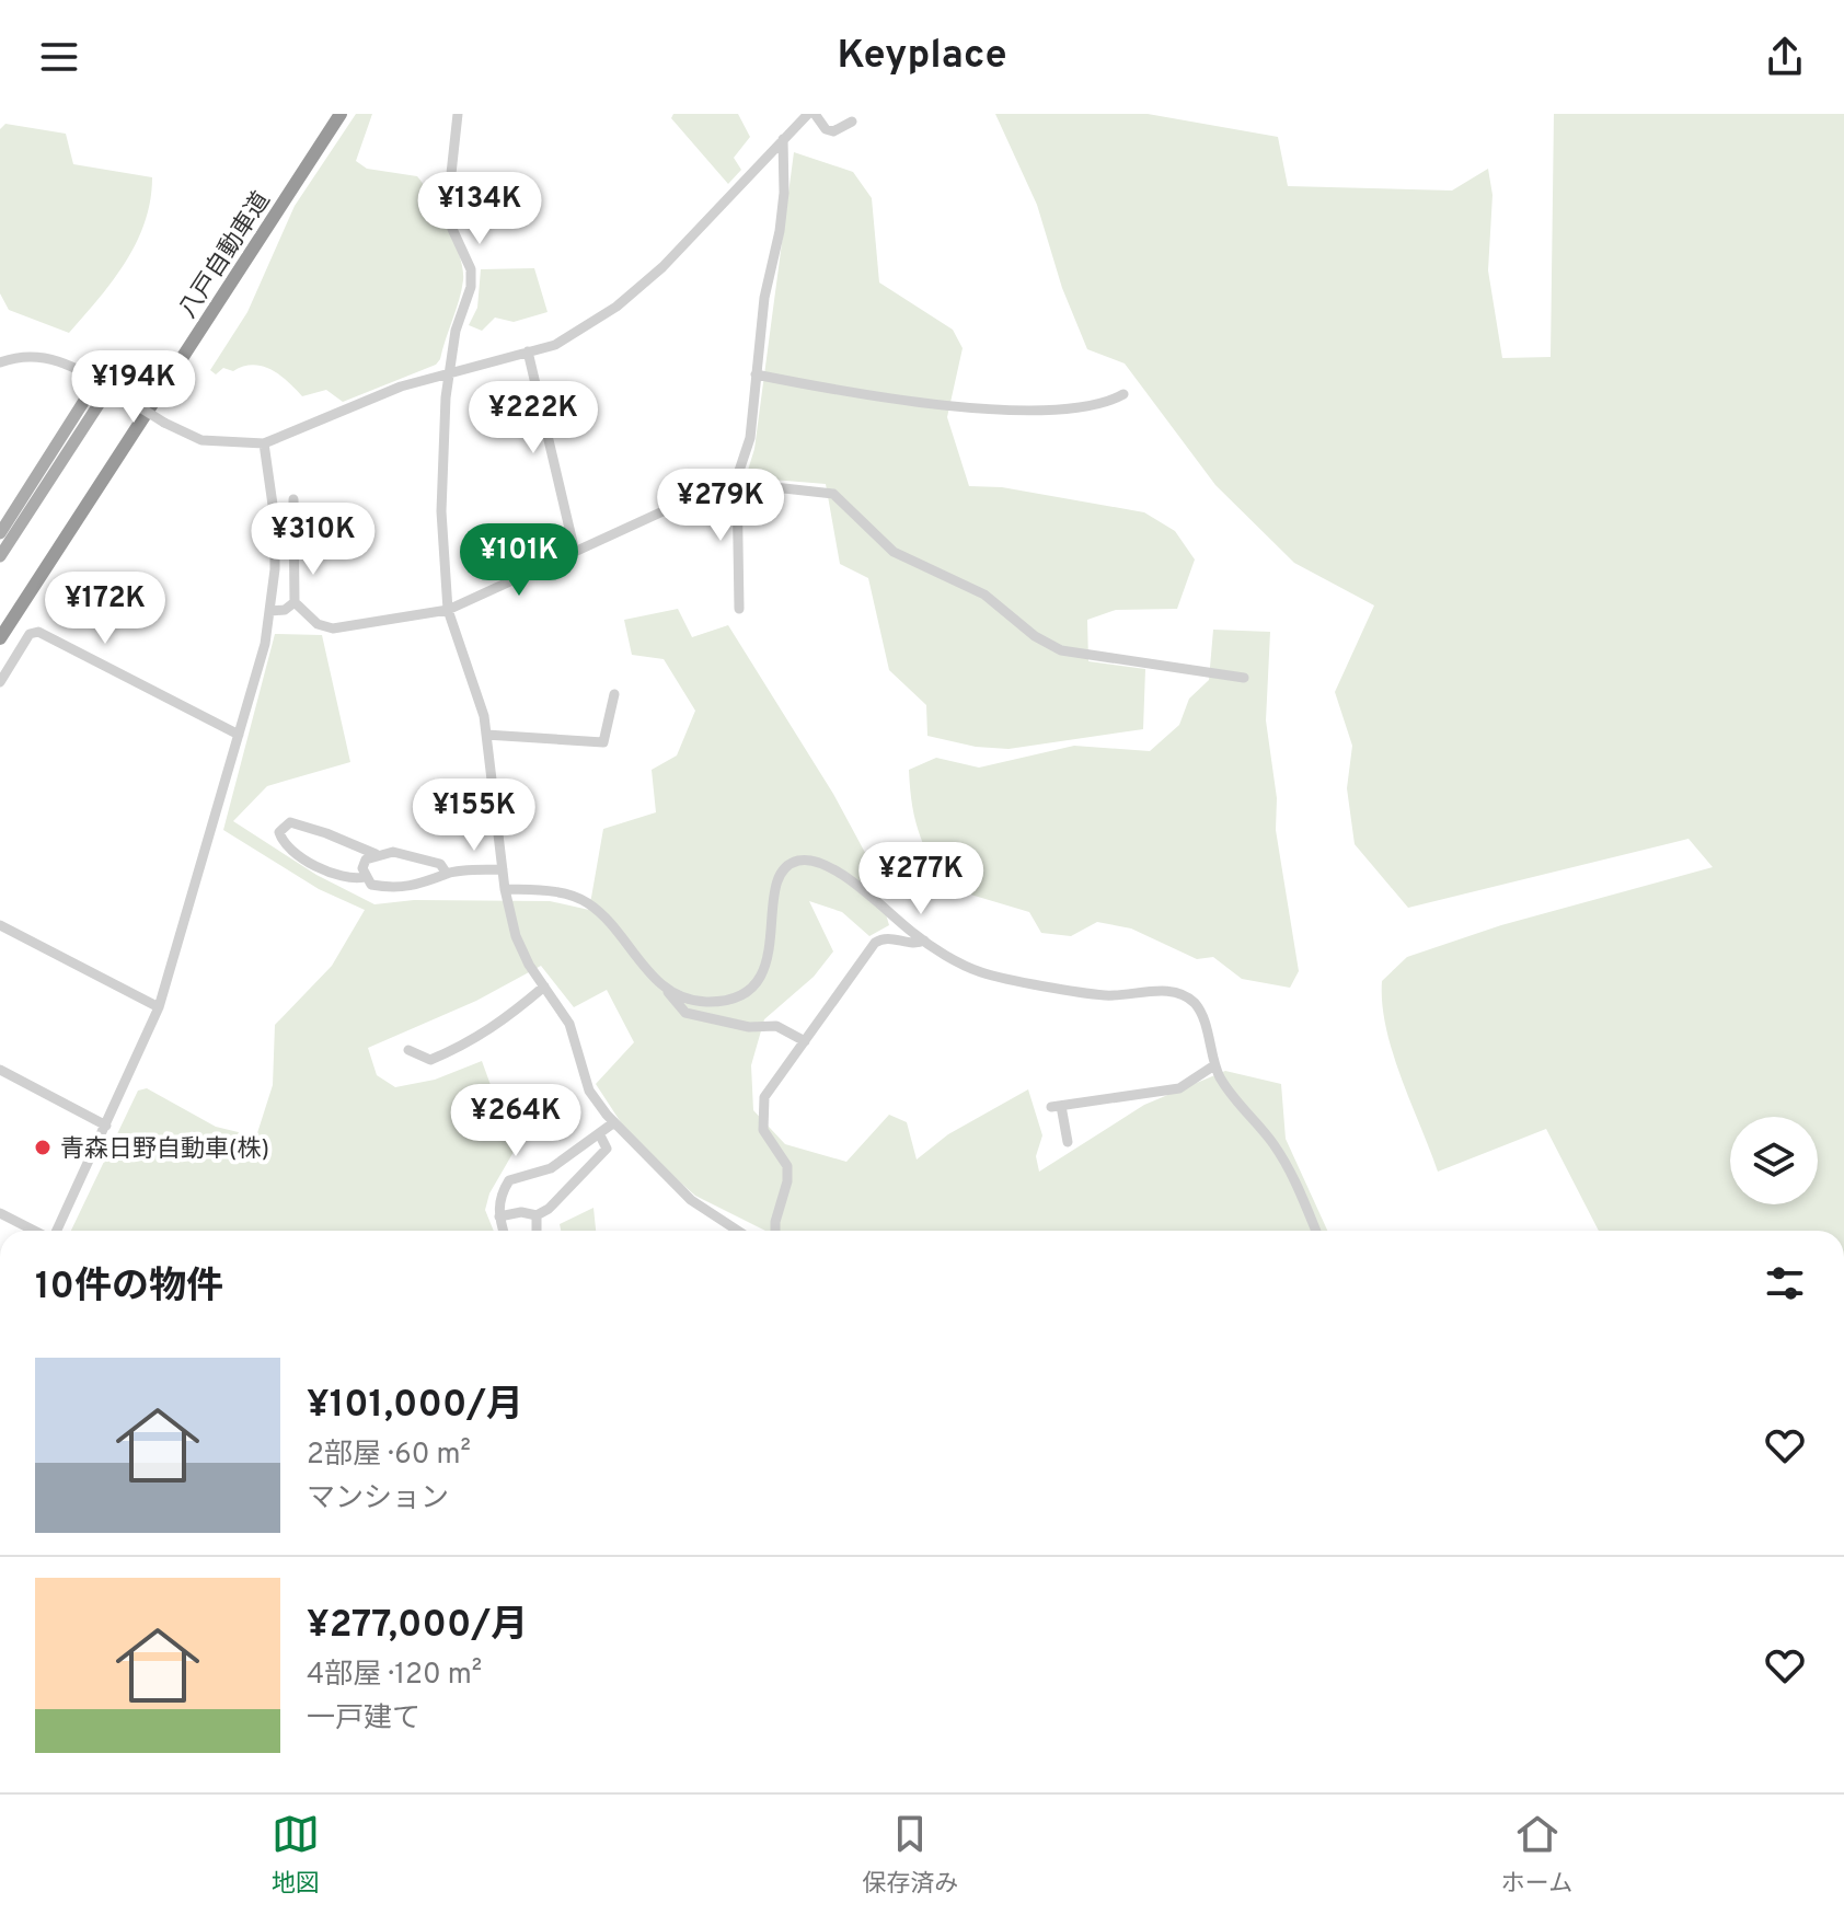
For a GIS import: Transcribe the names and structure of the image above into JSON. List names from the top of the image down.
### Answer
{
  "streets": {
    "highway": ["八戸自動車道"]
  },
  "places": ["青森日野自動車(株)"],
  "page": {
    "header": "Keyplace",
    "price": [
      "¥134K",
      "¥194K",
      "¥222K",
      "¥279K",
      "¥310K",
      "¥101K",
      "¥172K",
      "¥155K",
      "¥277K",
      "¥264K"
    ],
    "heading": "10件の物件",
    "list": [
      {
        "name": "¥101,000/月",
        "note": "2部屋 · 60 m² · マンション"
      },
      {
        "name": "¥277,000/月",
        "note": "4部屋 · 120 m² · 一戸建て"
      }
    ],
    "tabs": ["地図", "保存済み", "ホーム"]
  }
}
